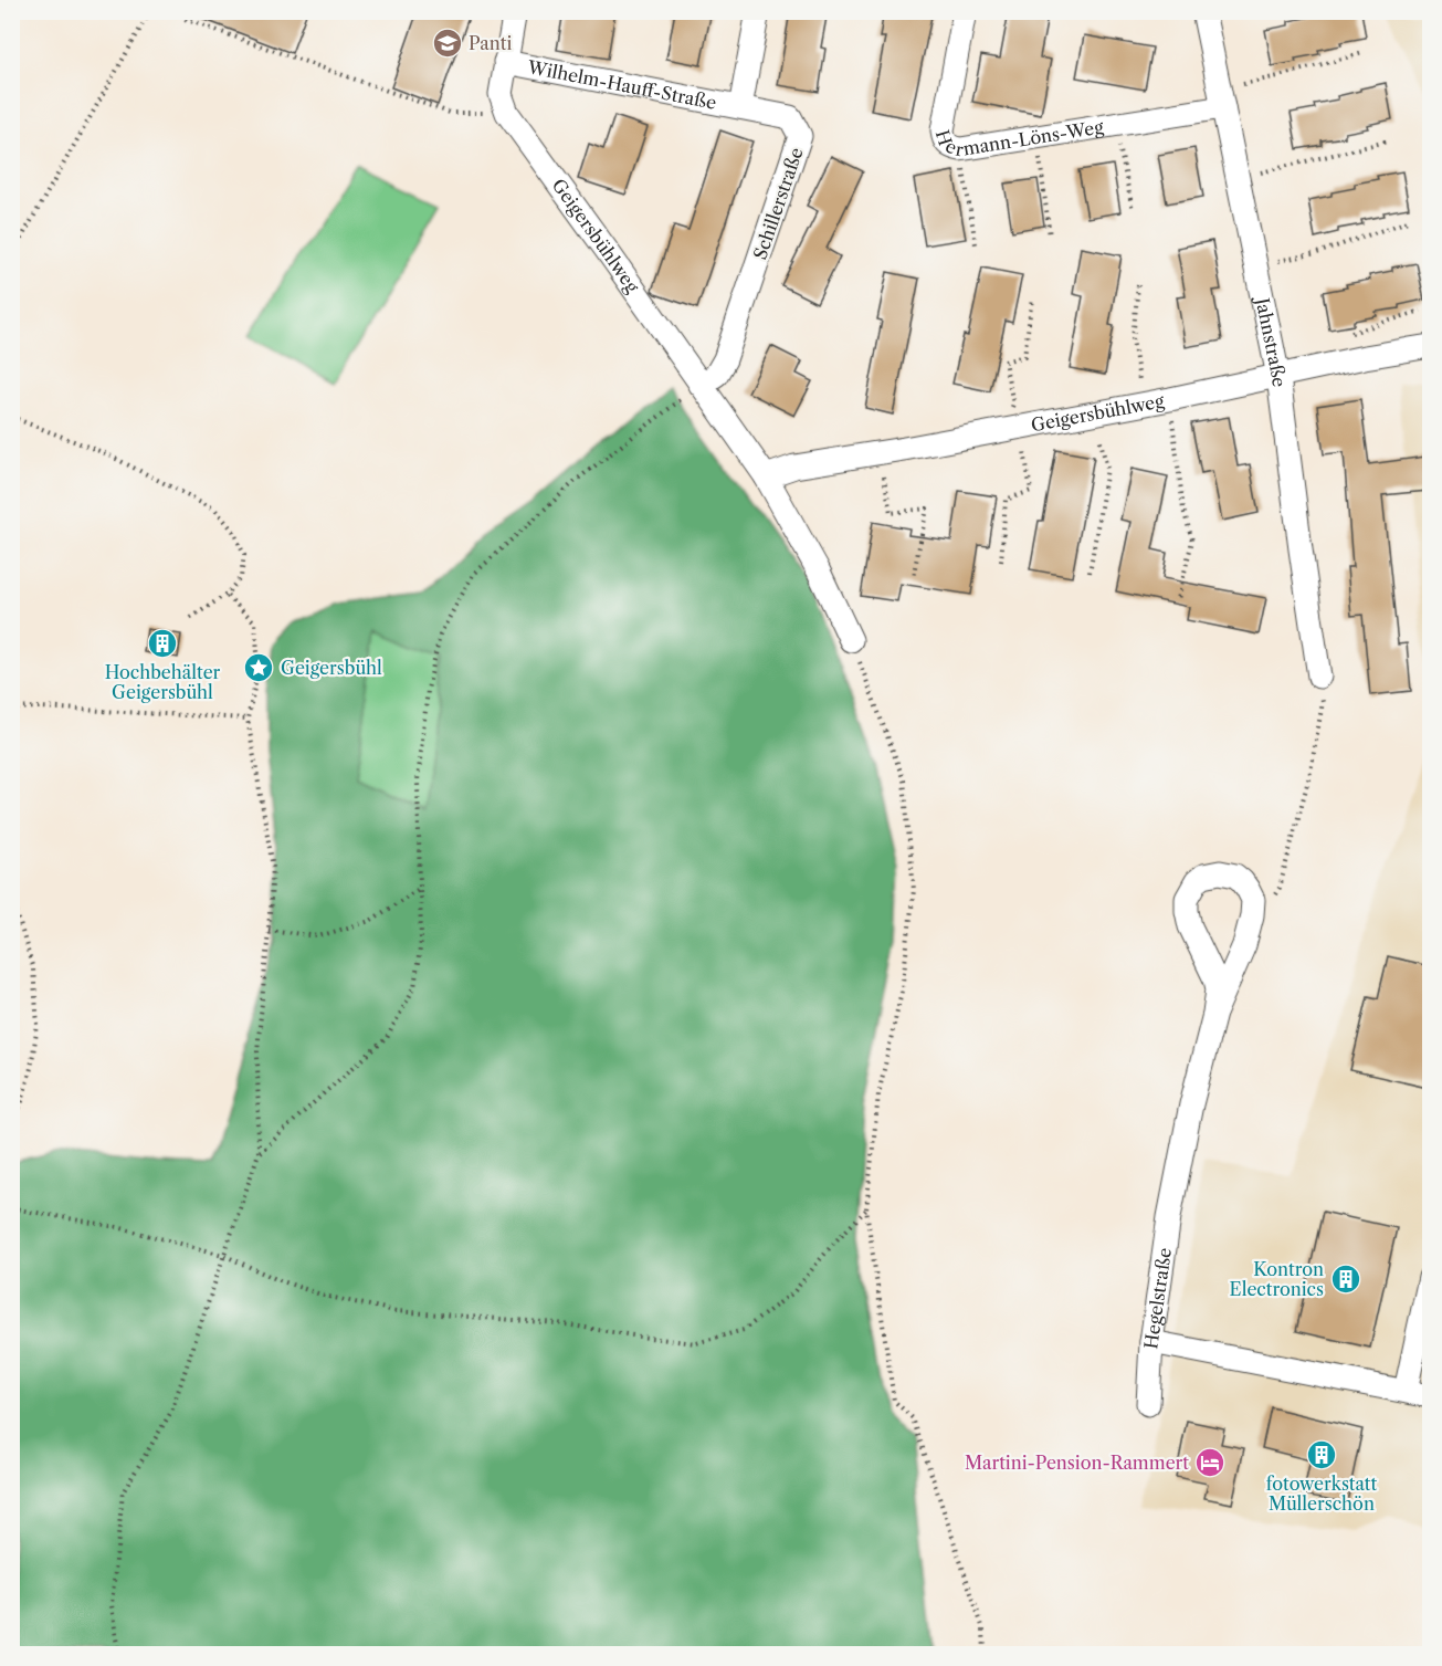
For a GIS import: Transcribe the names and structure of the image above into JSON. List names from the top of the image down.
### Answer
{
  "streets": {
    "street": [
      "Wilhelm-Hauff-Straße",
      "Hermann-Löns-Weg",
      "Schillerstraße",
      "Geigersbühlweg",
      "Jahnstraße",
      "Hegelstraße"
    ]
  },
  "crossings": [
    ["Wilhelm-Hauff-Straße", "Schillerstraße"],
    ["Wilhelm-Hauff-Straße", "Geigersbühlweg"],
    ["Hermann-Löns-Weg", "Jahnstraße"],
    ["Schillerstraße", "Geigersbühlweg"],
    ["Geigersbühlweg", "Jahnstraße"]
  ],
  "places": {
    "school or university": ["Panti"],
    "building": ["Hochbehälter Geigersbühl", "Kontron Electronics", "fotowerkstatt Müllerschön"],
    "place": ["Geigersbühl"],
    "hotel": ["Martini-Pension-Rammert"]
  }
}
